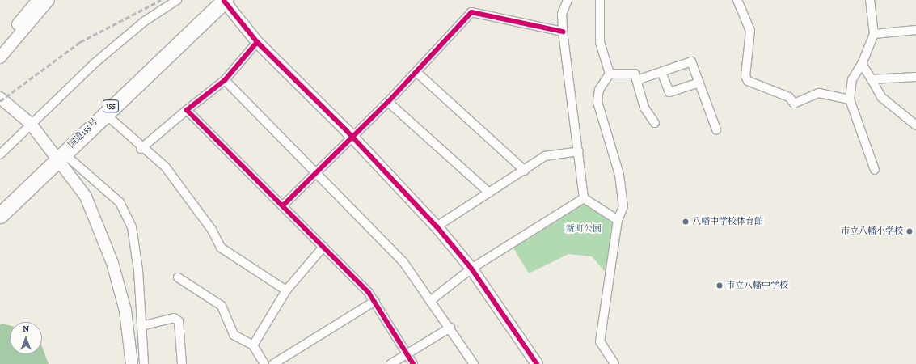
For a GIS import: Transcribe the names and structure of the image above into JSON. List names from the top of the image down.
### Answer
{
  "streets": {
    "highway": ["155", "国道155号"]
  },
  "parks": ["新町公園"],
  "places": ["八幡中学校体育館", "市立八幡小学校", "市立八幡中学校"],
  "north": "top"
}
